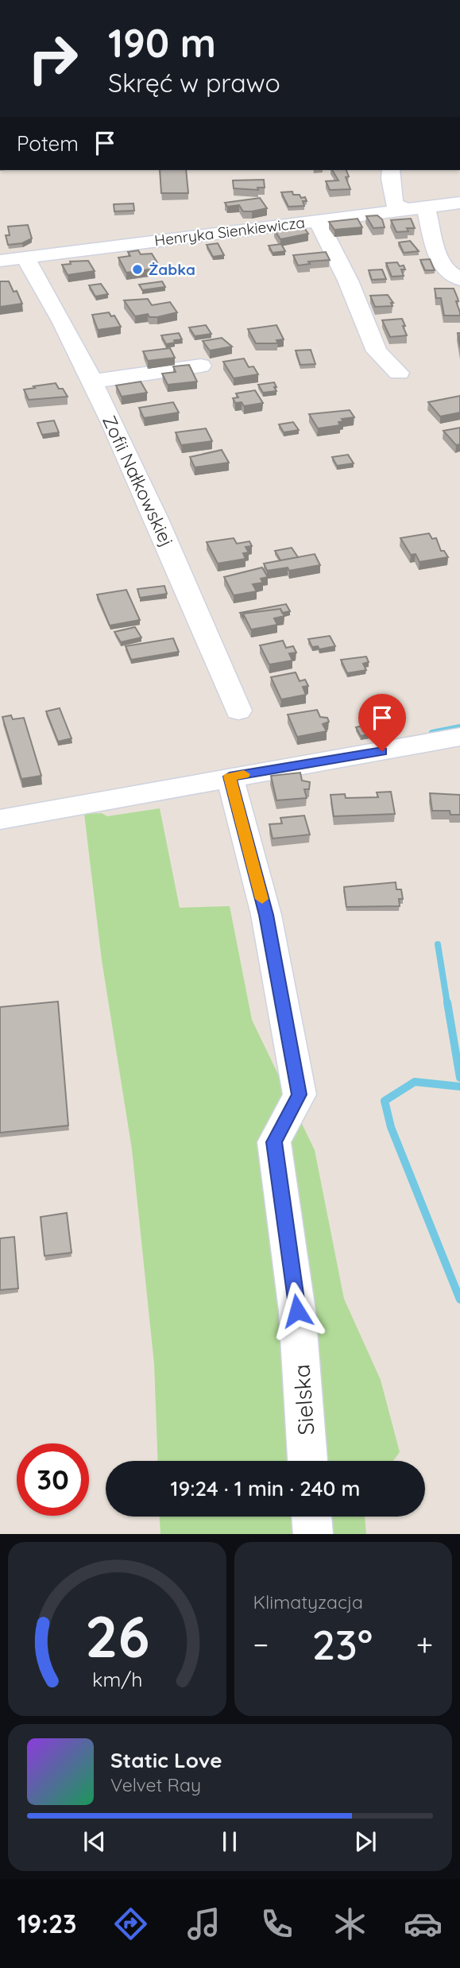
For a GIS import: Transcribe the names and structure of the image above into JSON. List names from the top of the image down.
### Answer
{
  "streets": {
    "street": ["Henryka Sienkiewicza", "Zofii Nałkowskiej", "Sielska"]
  },
  "crossings": [
    ["Henryka Sienkiewicza", "Zofii Nałkowskiej"]
  ],
  "places": ["Żabka"],
  "page": {
    "turn": ["190 m", "Skręć w prawo"],
    "then": "Potem",
    "limit": "30",
    "trip": "19:24 · 1 min · 240 m",
    "tile": "Klimatyzacja",
    "heat": ["−", "23°", "+"],
    "song": ["Static Love", "Velvet Ray"],
    "tabs": "19:23",
    "gauge": ["26", "km/h"]
  }
}
